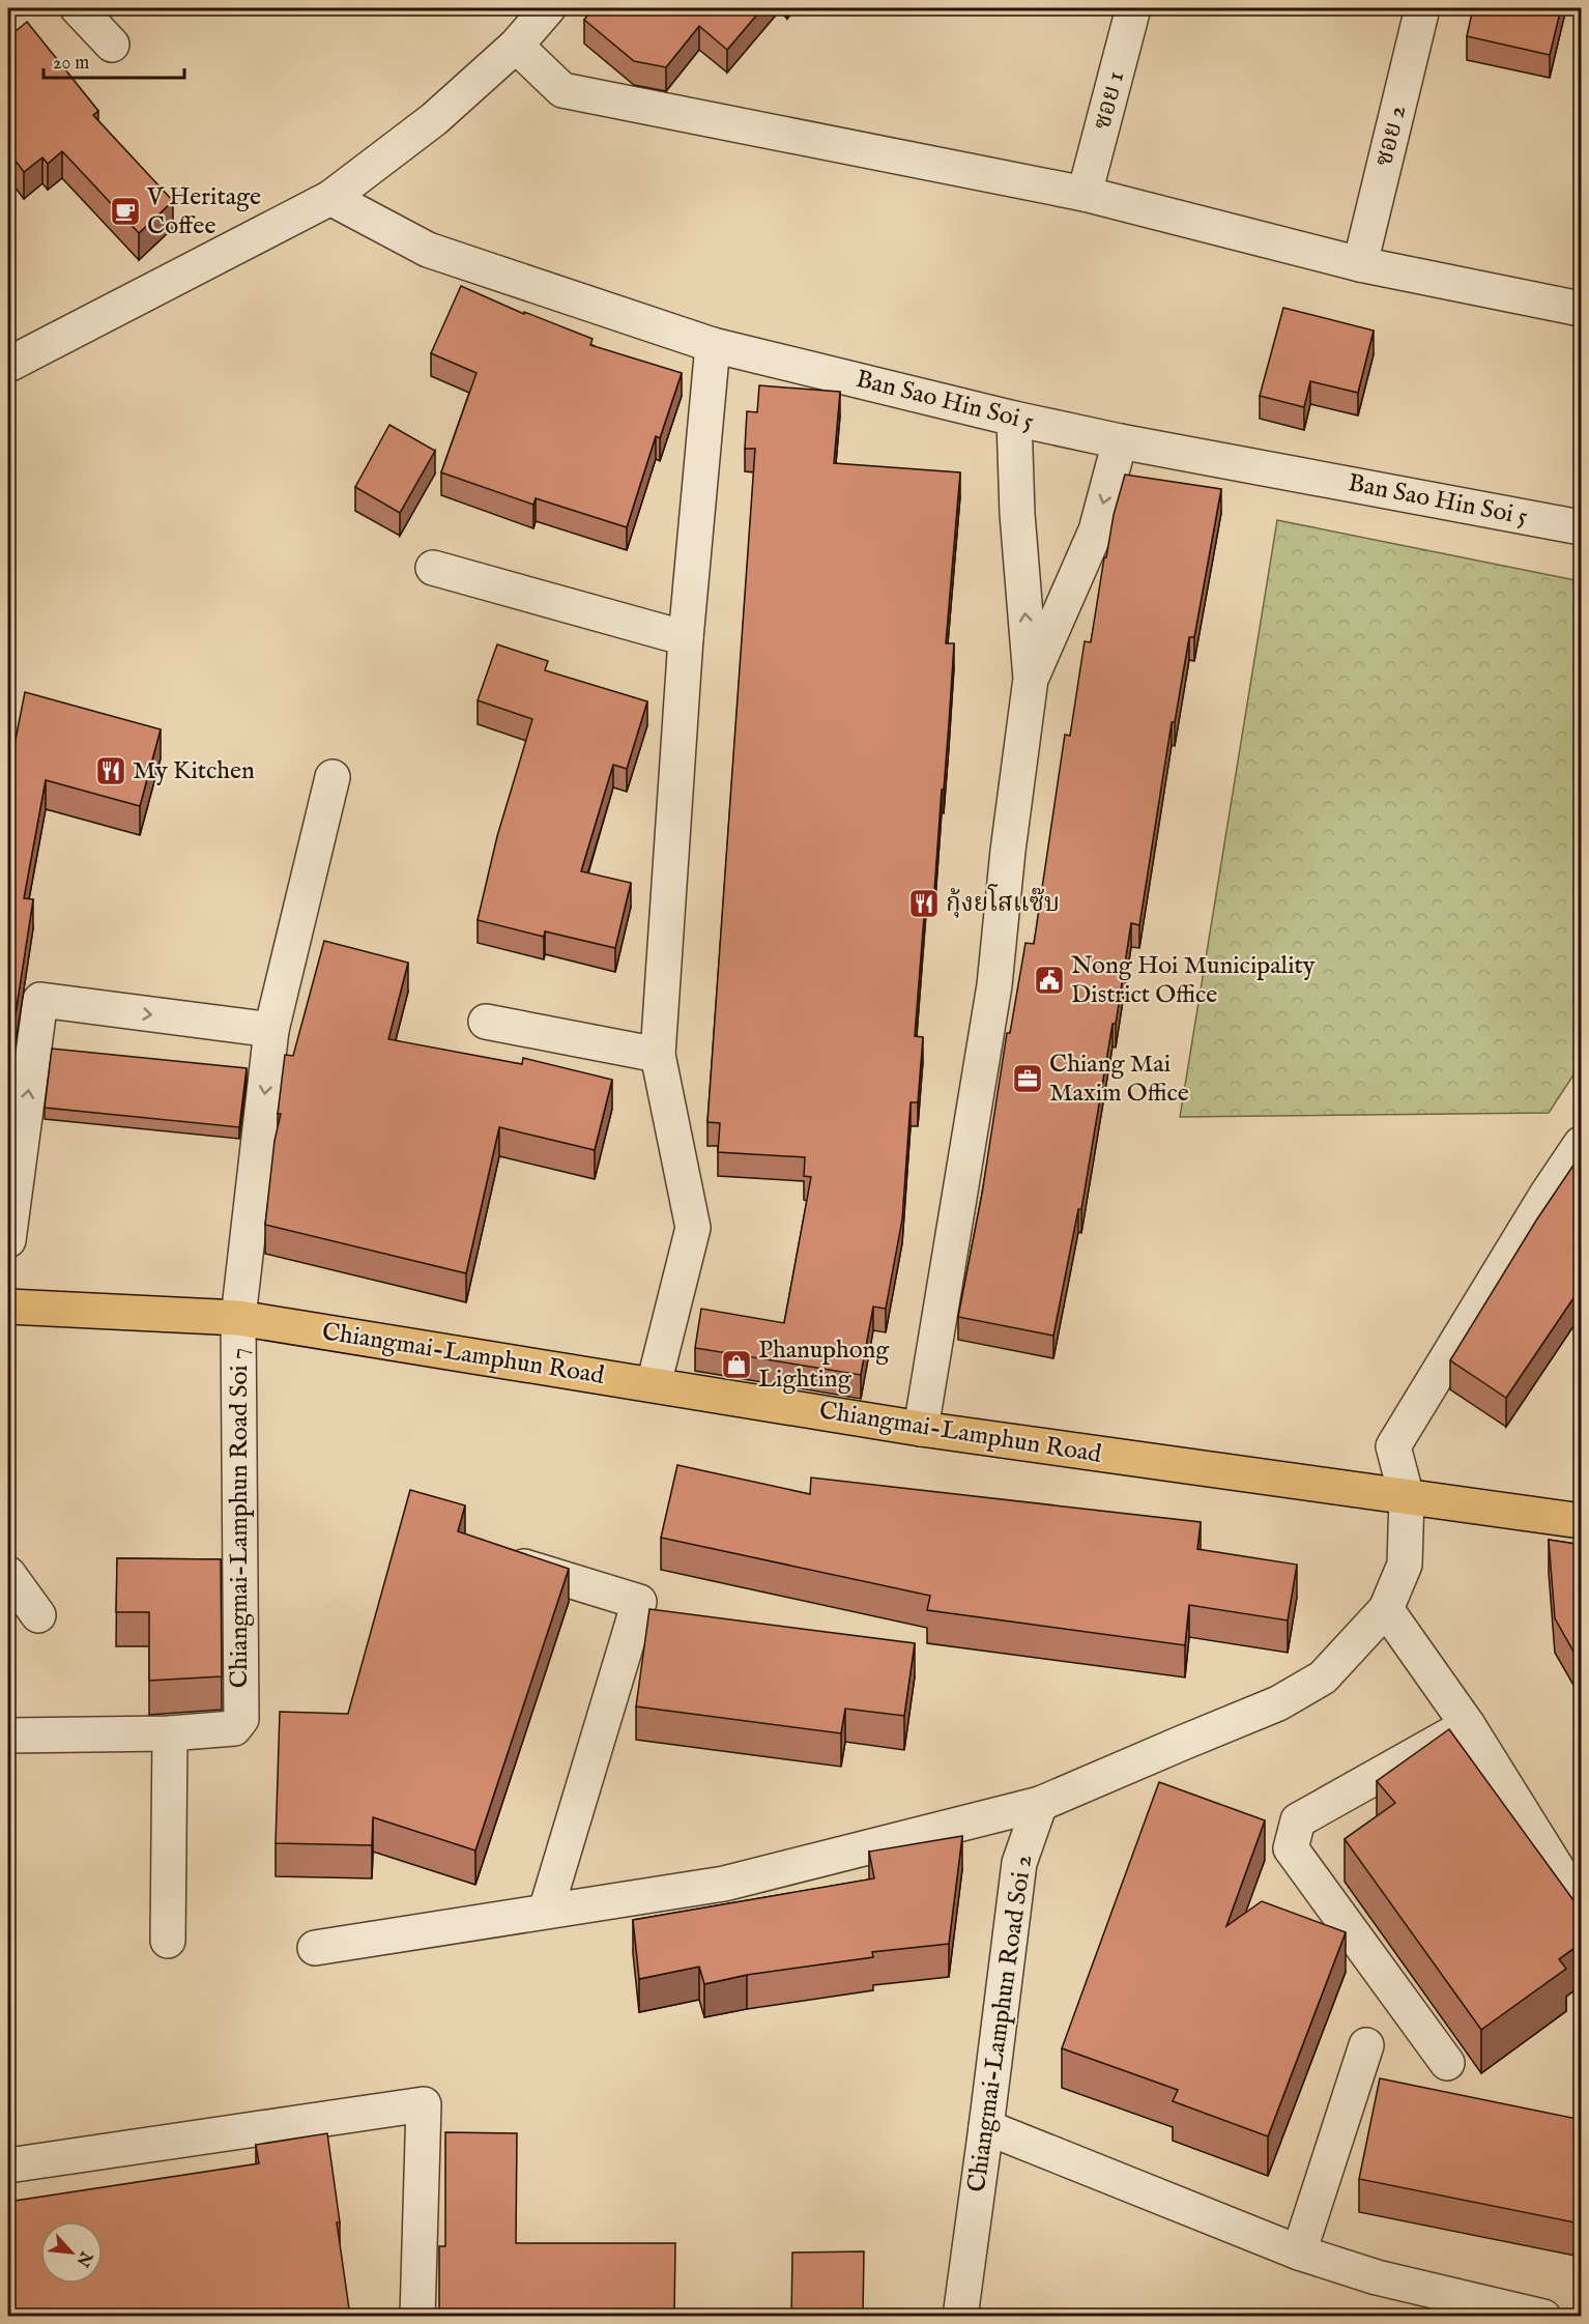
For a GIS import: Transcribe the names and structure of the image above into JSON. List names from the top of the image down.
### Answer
{
  "streets": {
    "main road": ["Chiangmai-Lamphun Road"],
    "street": [
      "ซอย 1",
      "ซอย 2",
      "Ban Sao Hin Soi 5",
      "Chiangmai-Lamphun Road Soi 7",
      "Chiangmai-Lamphun Road Soi 2"
    ]
  },
  "crossings": [
    ["Chiangmai-Lamphun Road", "Chiangmai-Lamphun Road Soi 7"]
  ],
  "places": {
    "cafe": ["V Heritage Coffee"],
    "restaurant": ["My Kitchen", "กุ้งยโสแซ๊บ"],
    "public building": ["Nong Hoi Municipality District Office"],
    "office": ["Chiang Mai Maxim Office"],
    "shop": ["Phanuphong Lighting"]
  },
  "scale_bar": "20 m",
  "north": "bottom right"
}
